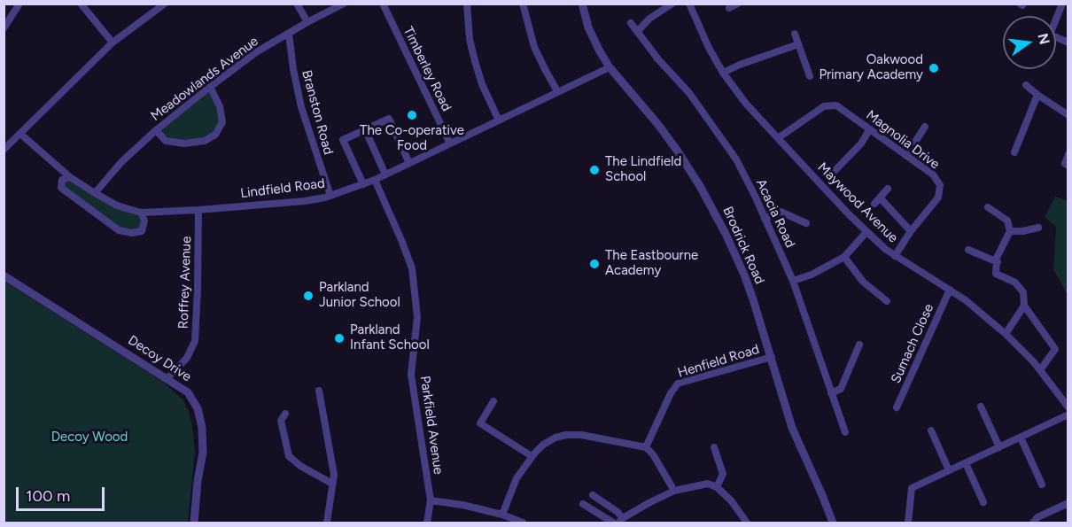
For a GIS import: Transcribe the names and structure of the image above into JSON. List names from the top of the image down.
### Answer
{
  "streets": {
    "street": [
      "Timberley Road",
      "Meadowlands Avenue",
      "Branston Road",
      "Magnolia Drive",
      "Lindfield Road",
      "Maywood Avenue",
      "Acacia Road",
      "Brodrick Road",
      "Roffrey Avenue",
      "Sumach Close",
      "Decoy Drive",
      "Henfield Road",
      "Parkfield Avenue"
    ]
  },
  "crossings": [
    ["Timberley Road", "Lindfield Road"],
    ["Meadowlands Avenue", "Branston Road"],
    ["Meadowlands Avenue", "Lindfield Road"],
    ["Branston Road", "Lindfield Road"],
    ["Magnolia Drive", "Maywood Avenue"],
    ["Lindfield Road", "Brodrick Road"],
    ["Lindfield Road", "Roffrey Avenue"],
    ["Lindfield Road", "Parkfield Avenue"],
    ["Maywood Avenue", "Sumach Close"],
    ["Brodrick Road", "Henfield Road"],
    ["Roffrey Avenue", "Decoy Drive"]
  ],
  "parks": ["Decoy Wood"],
  "places": [
    "Oakwood Primary Academy",
    "The Co-operative Food",
    "The Lindfield School",
    "The Eastbourne Academy",
    "Parkland Junior School",
    "Parkland Infant School"
  ],
  "scale_bar": "100 m",
  "north": "right"
}
